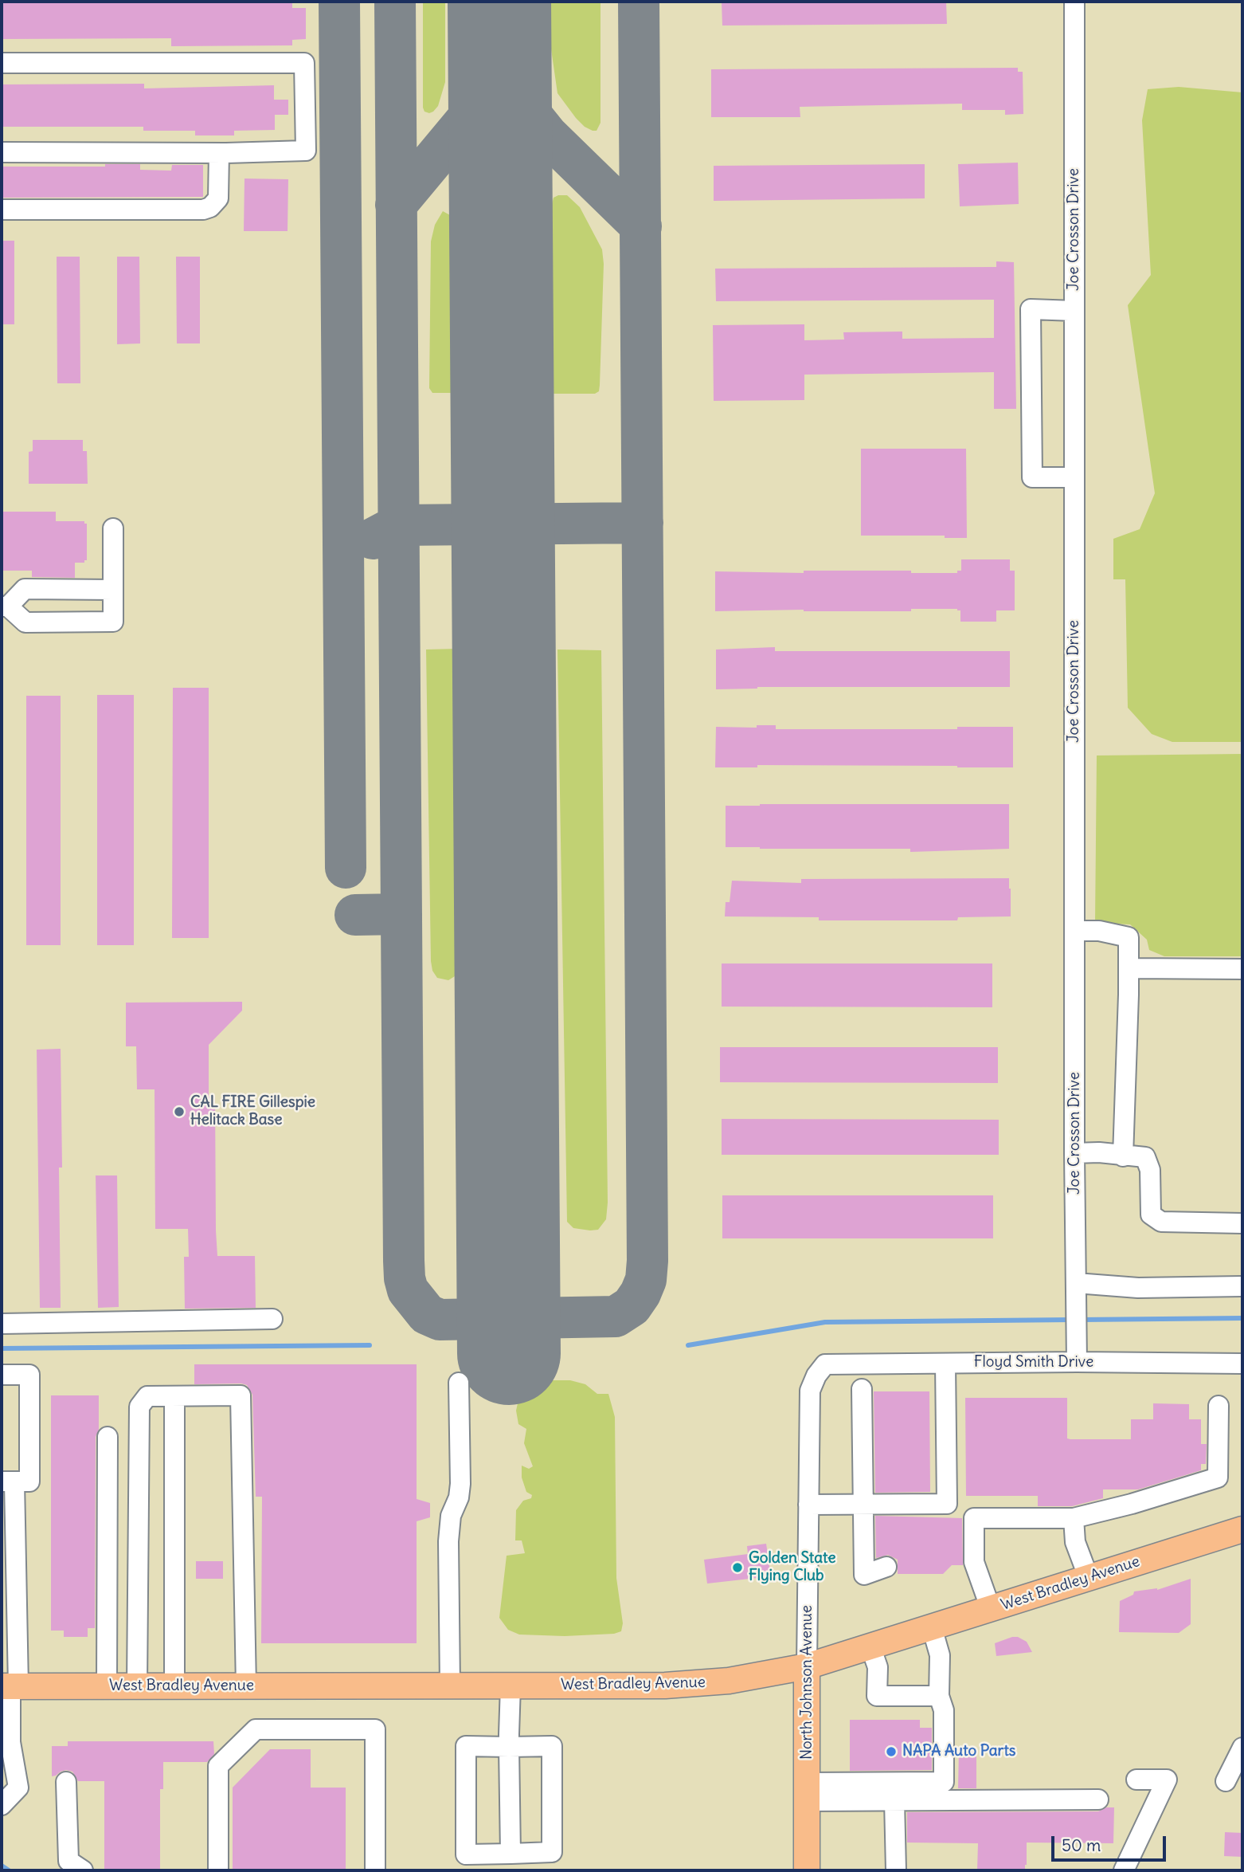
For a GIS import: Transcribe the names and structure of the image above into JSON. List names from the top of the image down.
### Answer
{
  "streets": {
    "main road": ["West Bradley Avenue", "North Johnson Avenue"],
    "street": ["Joe Crosson Drive", "Floyd Smith Drive"]
  },
  "crossings": [
    ["Joe Crosson Drive", "Floyd Smith Drive"],
    ["Floyd Smith Drive", "North Johnson Avenue"],
    ["West Bradley Avenue", "North Johnson Avenue"]
  ],
  "places": ["CAL FIRE Gillespie Helitack Base", "Golden State Flying Club", "NAPA Auto Parts"],
  "scale_bar": "50 m"
}
